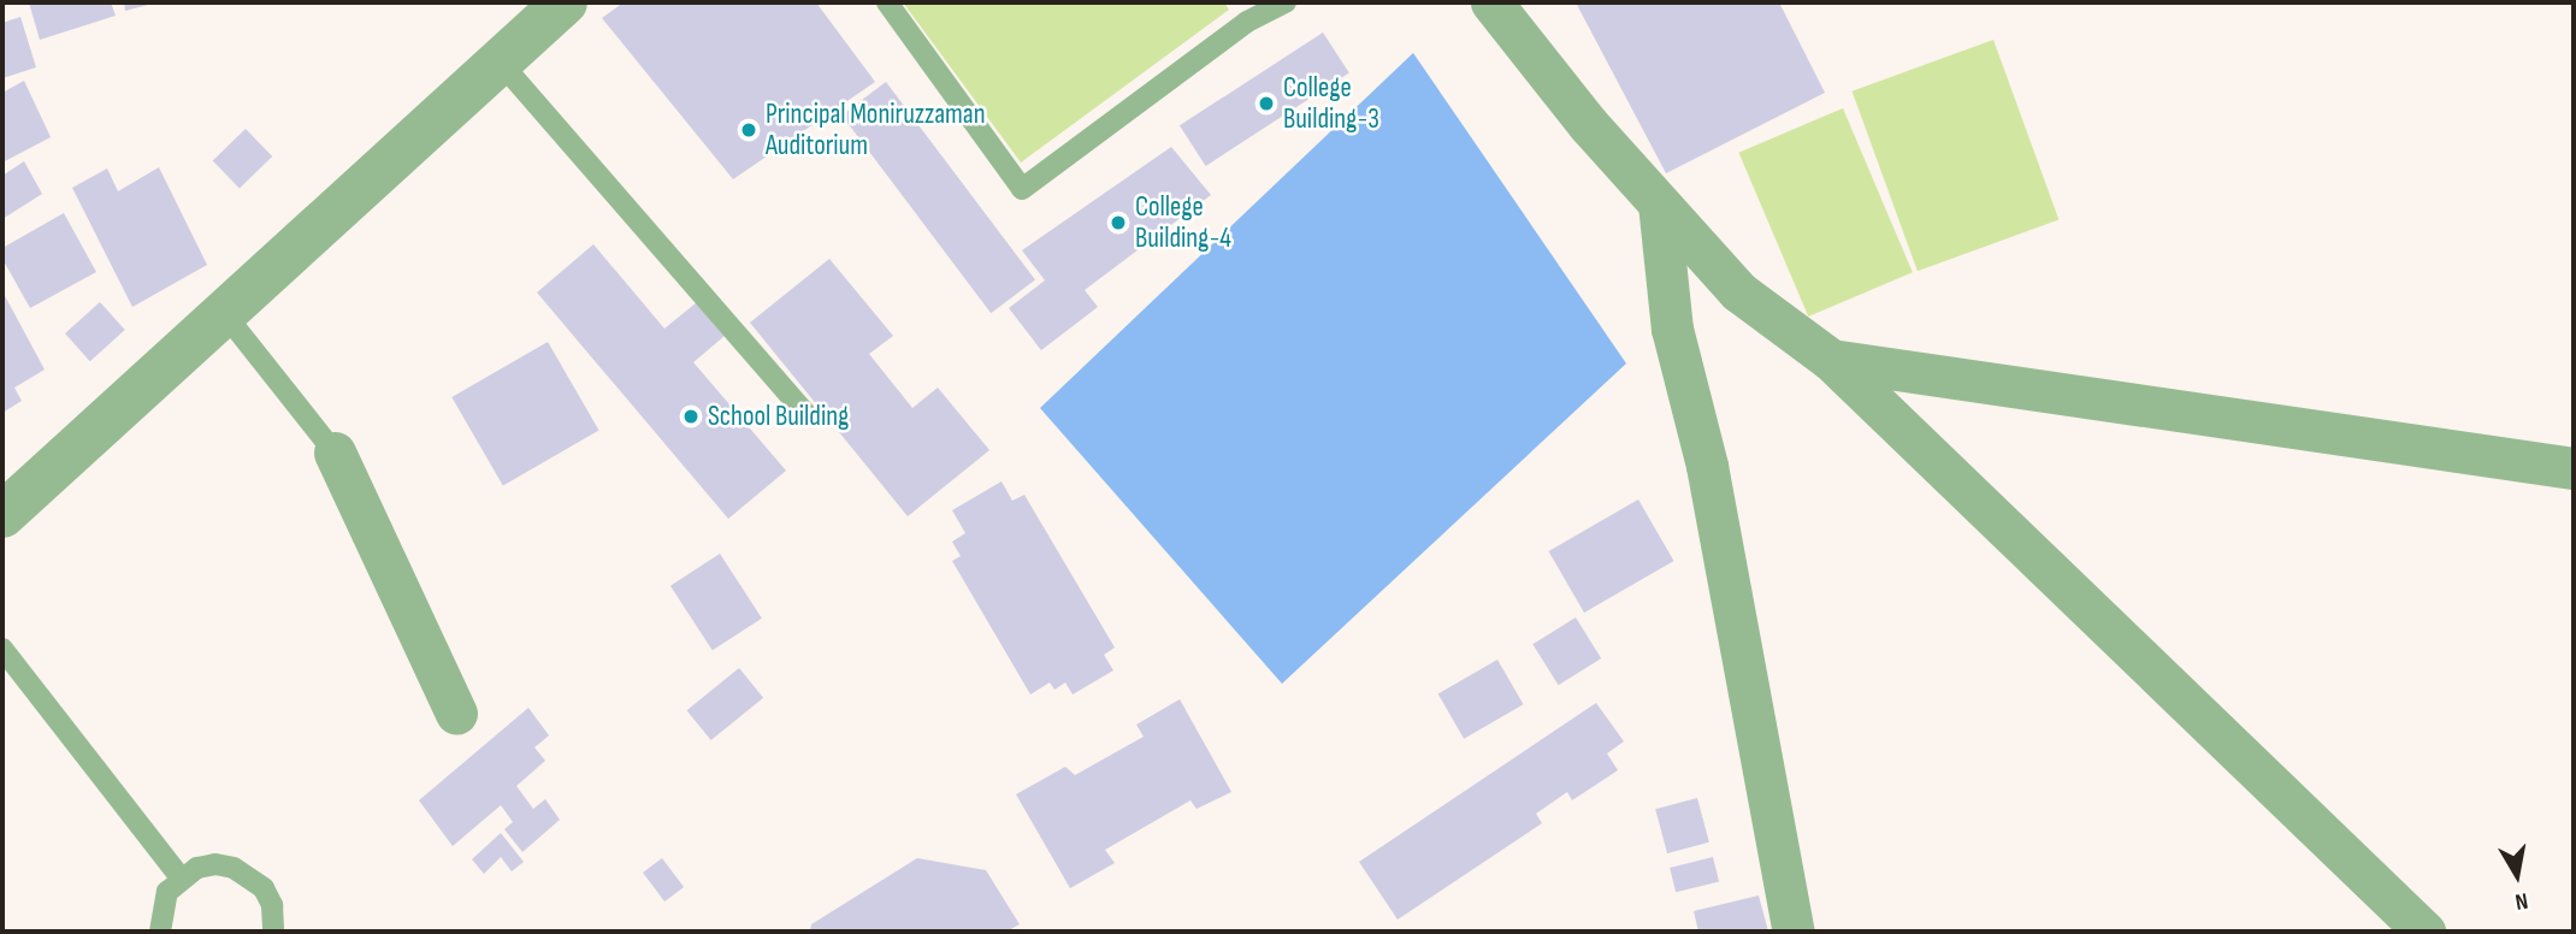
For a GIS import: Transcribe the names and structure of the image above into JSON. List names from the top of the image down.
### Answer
{
  "places": [
    "College Building-3",
    "Principal Moniruzzaman Auditorium",
    "College Building-4",
    "School Building"
  ],
  "north": "bottom"
}
